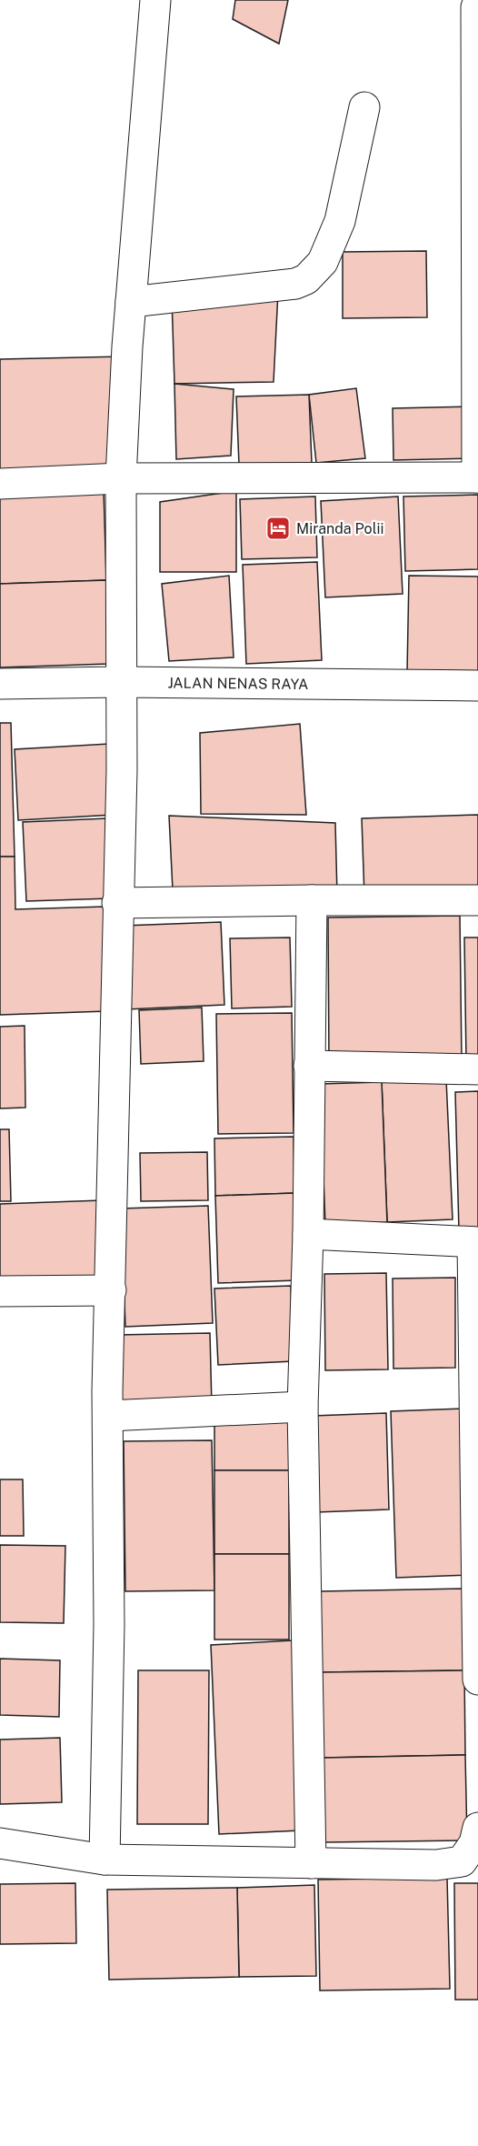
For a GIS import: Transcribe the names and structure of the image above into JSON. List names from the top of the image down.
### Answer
{
  "streets": {
    "street": ["JALAN NENAS RAYA"]
  },
  "places": {
    "hotel": ["Miranda Polii"]
  }
}
